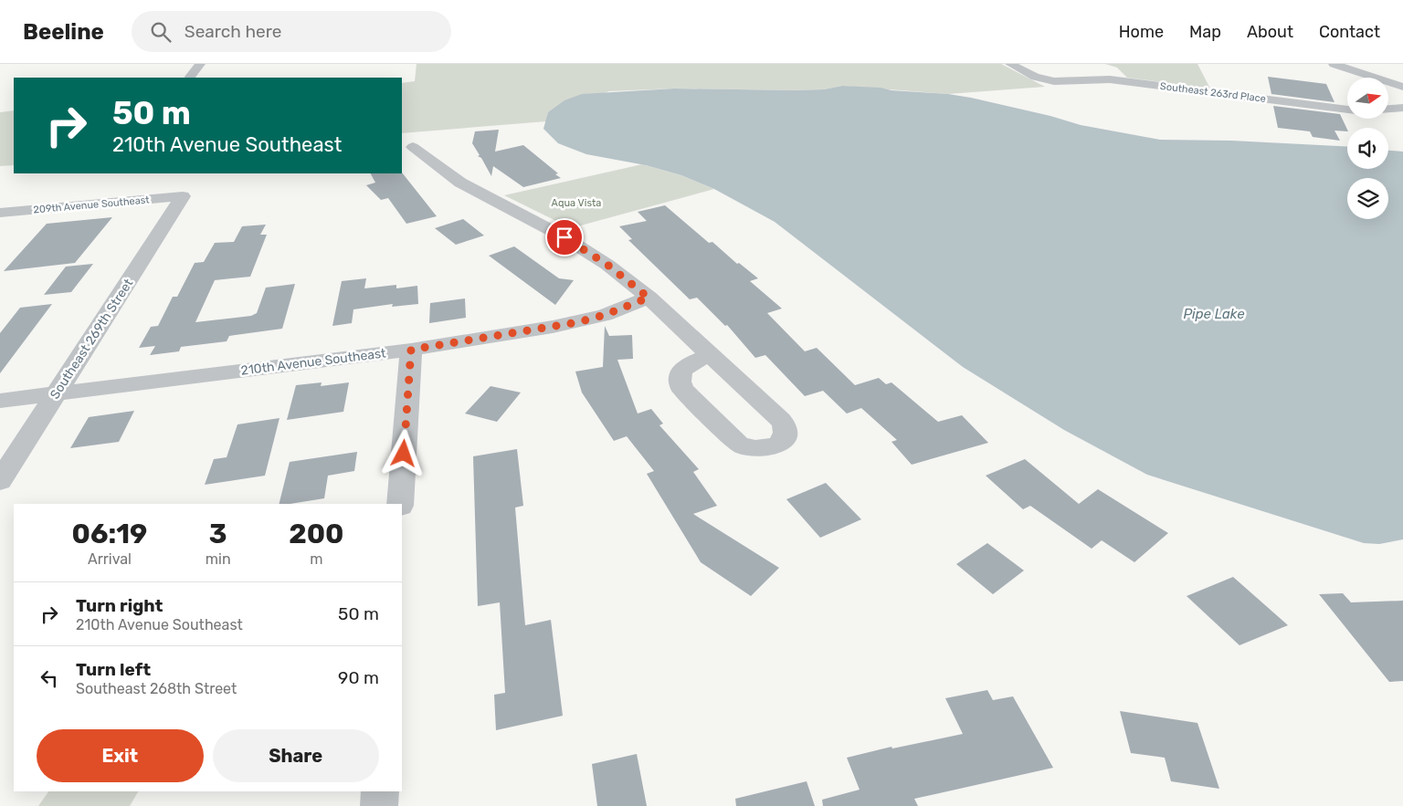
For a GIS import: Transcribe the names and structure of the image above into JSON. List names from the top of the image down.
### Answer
{
  "streets": {
    "street": [
      "Southeast 263rd Place",
      "209th Avenue Southeast",
      "Southeast 269th Street",
      "210th Avenue Southeast"
    ]
  },
  "crossings": [
    ["209th Avenue Southeast", "Southeast 269th Street"],
    ["Southeast 269th Street", "210th Avenue Southeast"]
  ],
  "water": ["Pipe Lake"],
  "parks": ["Aqua Vista"],
  "north": "right",
  "page": {
    "header": "Beeline",
    "search": "Search here",
    "nav": [
      "Home",
      "Map",
      "About",
      "Contact"
    ],
    "turn": ["50 m", "210th Avenue Southeast"],
    "eta": [
      "06:19",
      "Arrival",
      "3",
      "min",
      "200",
      "m"
    ],
    "list": [
      {
        "name": "Turn right",
        "note": "210th Avenue Southeast",
        "value": "50 m"
      },
      {
        "name": "Turn left",
        "note": "Southeast 268th Street",
        "value": "90 m"
      }
    ],
    "buttons": ["Exit", "Share"]
  }
}
